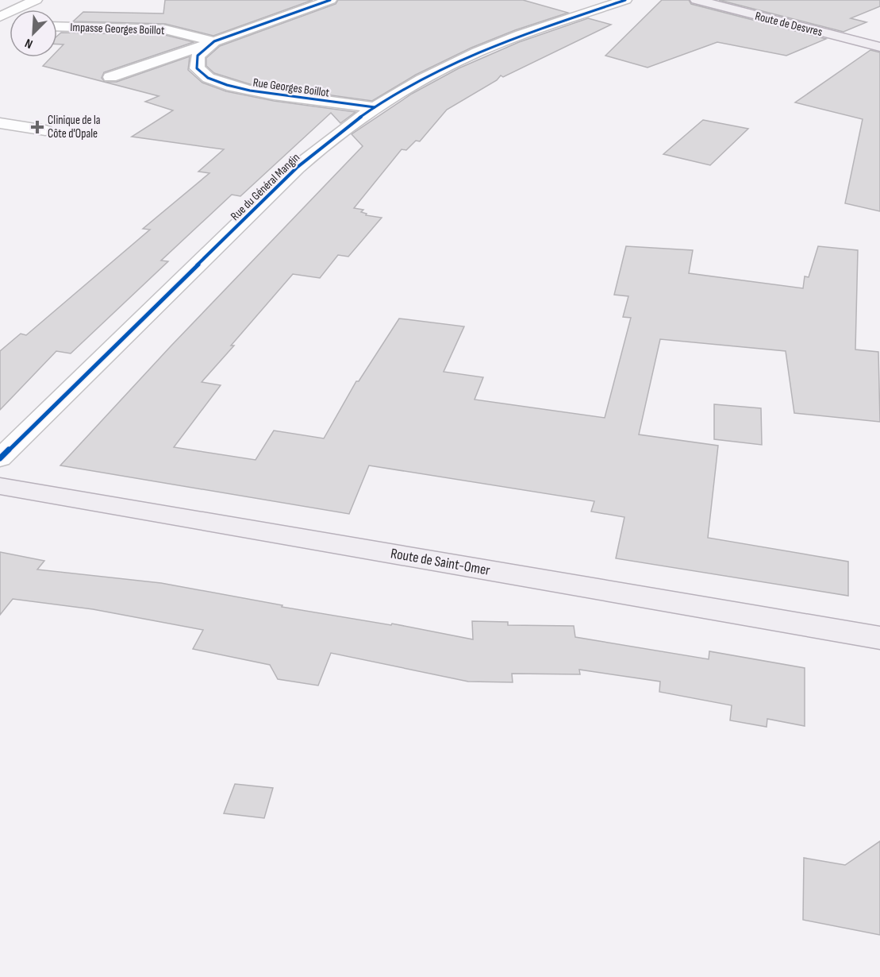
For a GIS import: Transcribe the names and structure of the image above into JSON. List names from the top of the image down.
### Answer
{
  "streets": {
    "main road": ["Route de Desvres", "Route de Saint-Omer"],
    "street": ["Impasse Georges Boillot", "Rue Georges Boillot", "Rue du Général Mangin"]
  },
  "crossings": [
    ["Impasse Georges Boillot", "Rue Georges Boillot"],
    ["Rue Georges Boillot", "Rue du Général Mangin"]
  ],
  "places": {
    "health": ["Clinique de la Côte d'Opale"]
  },
  "north": "bottom left"
}
